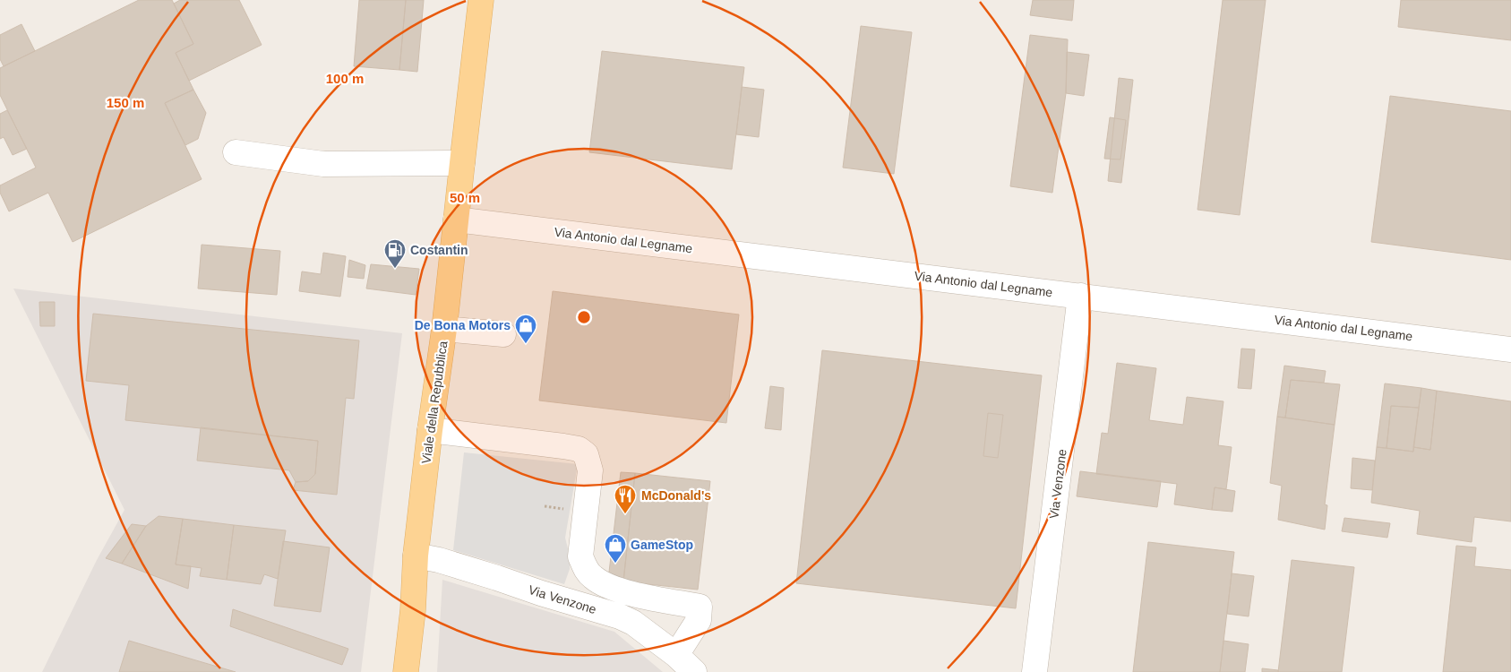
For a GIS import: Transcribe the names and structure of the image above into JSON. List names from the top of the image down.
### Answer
{
  "streets": {
    "main road": ["Viale della Repubblica"],
    "street": ["Via Antonio dal Legname", "Via Venzone"]
  },
  "crossings": [
    ["Via Antonio dal Legname", "Viale della Repubblica"],
    ["Via Antonio dal Legname", "Via Venzone"],
    ["Viale della Repubblica", "Via Venzone"]
  ],
  "places": {
    "fuel station": ["Costantin"],
    "shop": ["De Bona Motors", "GameStop"],
    "restaurant": ["McDonald's"]
  },
  "rings": ["100 m", "150 m", "50 m"]
}
